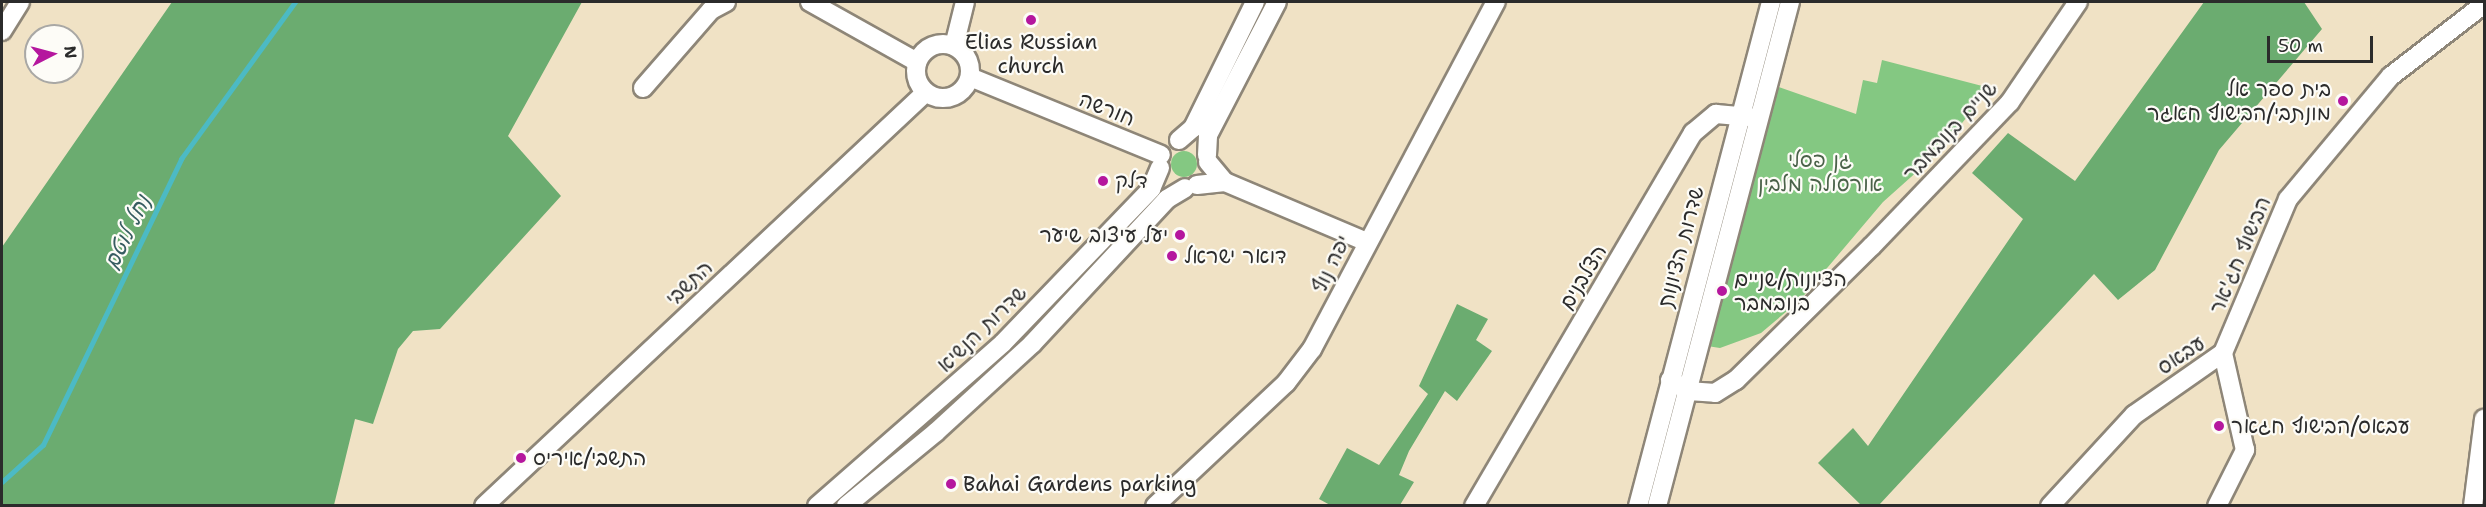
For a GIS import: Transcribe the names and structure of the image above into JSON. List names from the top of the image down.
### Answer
{
  "streets": {
    "street": [
      "חורשה",
      "שניים בנובמבר",
      "שדרות הציונות",
      "הבישוף חג'אר",
      "יפה נוף",
      "הצלבנים",
      "התשבי",
      "שדרות הנשיא",
      "עבאס"
    ]
  },
  "crossings": [
    ["חורשה", "התשבי"],
    ["חורשה", "שדרות הנשיא"],
    ["שניים בנובמבר", "שדרות הציונות"],
    ["שדרות הציונות", "הצלבנים"],
    ["הבישוף חג'אר", "עבאס"]
  ],
  "water": ["נחל לוטם"],
  "parks": ["גן פסלי אורסולה מלבין"],
  "places": [
    "Elias Russian church",
    "בית ספר אל מונתבי/הבישוף חאגר",
    "דלק",
    "יעל עיצוב שיער",
    "דואר ישראל",
    "הציונות/שניים בנובמבר",
    "עבאס/הבישוף חגאר",
    "התשבי/איריס",
    "Bahai Gardens parking"
  ],
  "scale_bar": "50 m",
  "north": "right"
}
